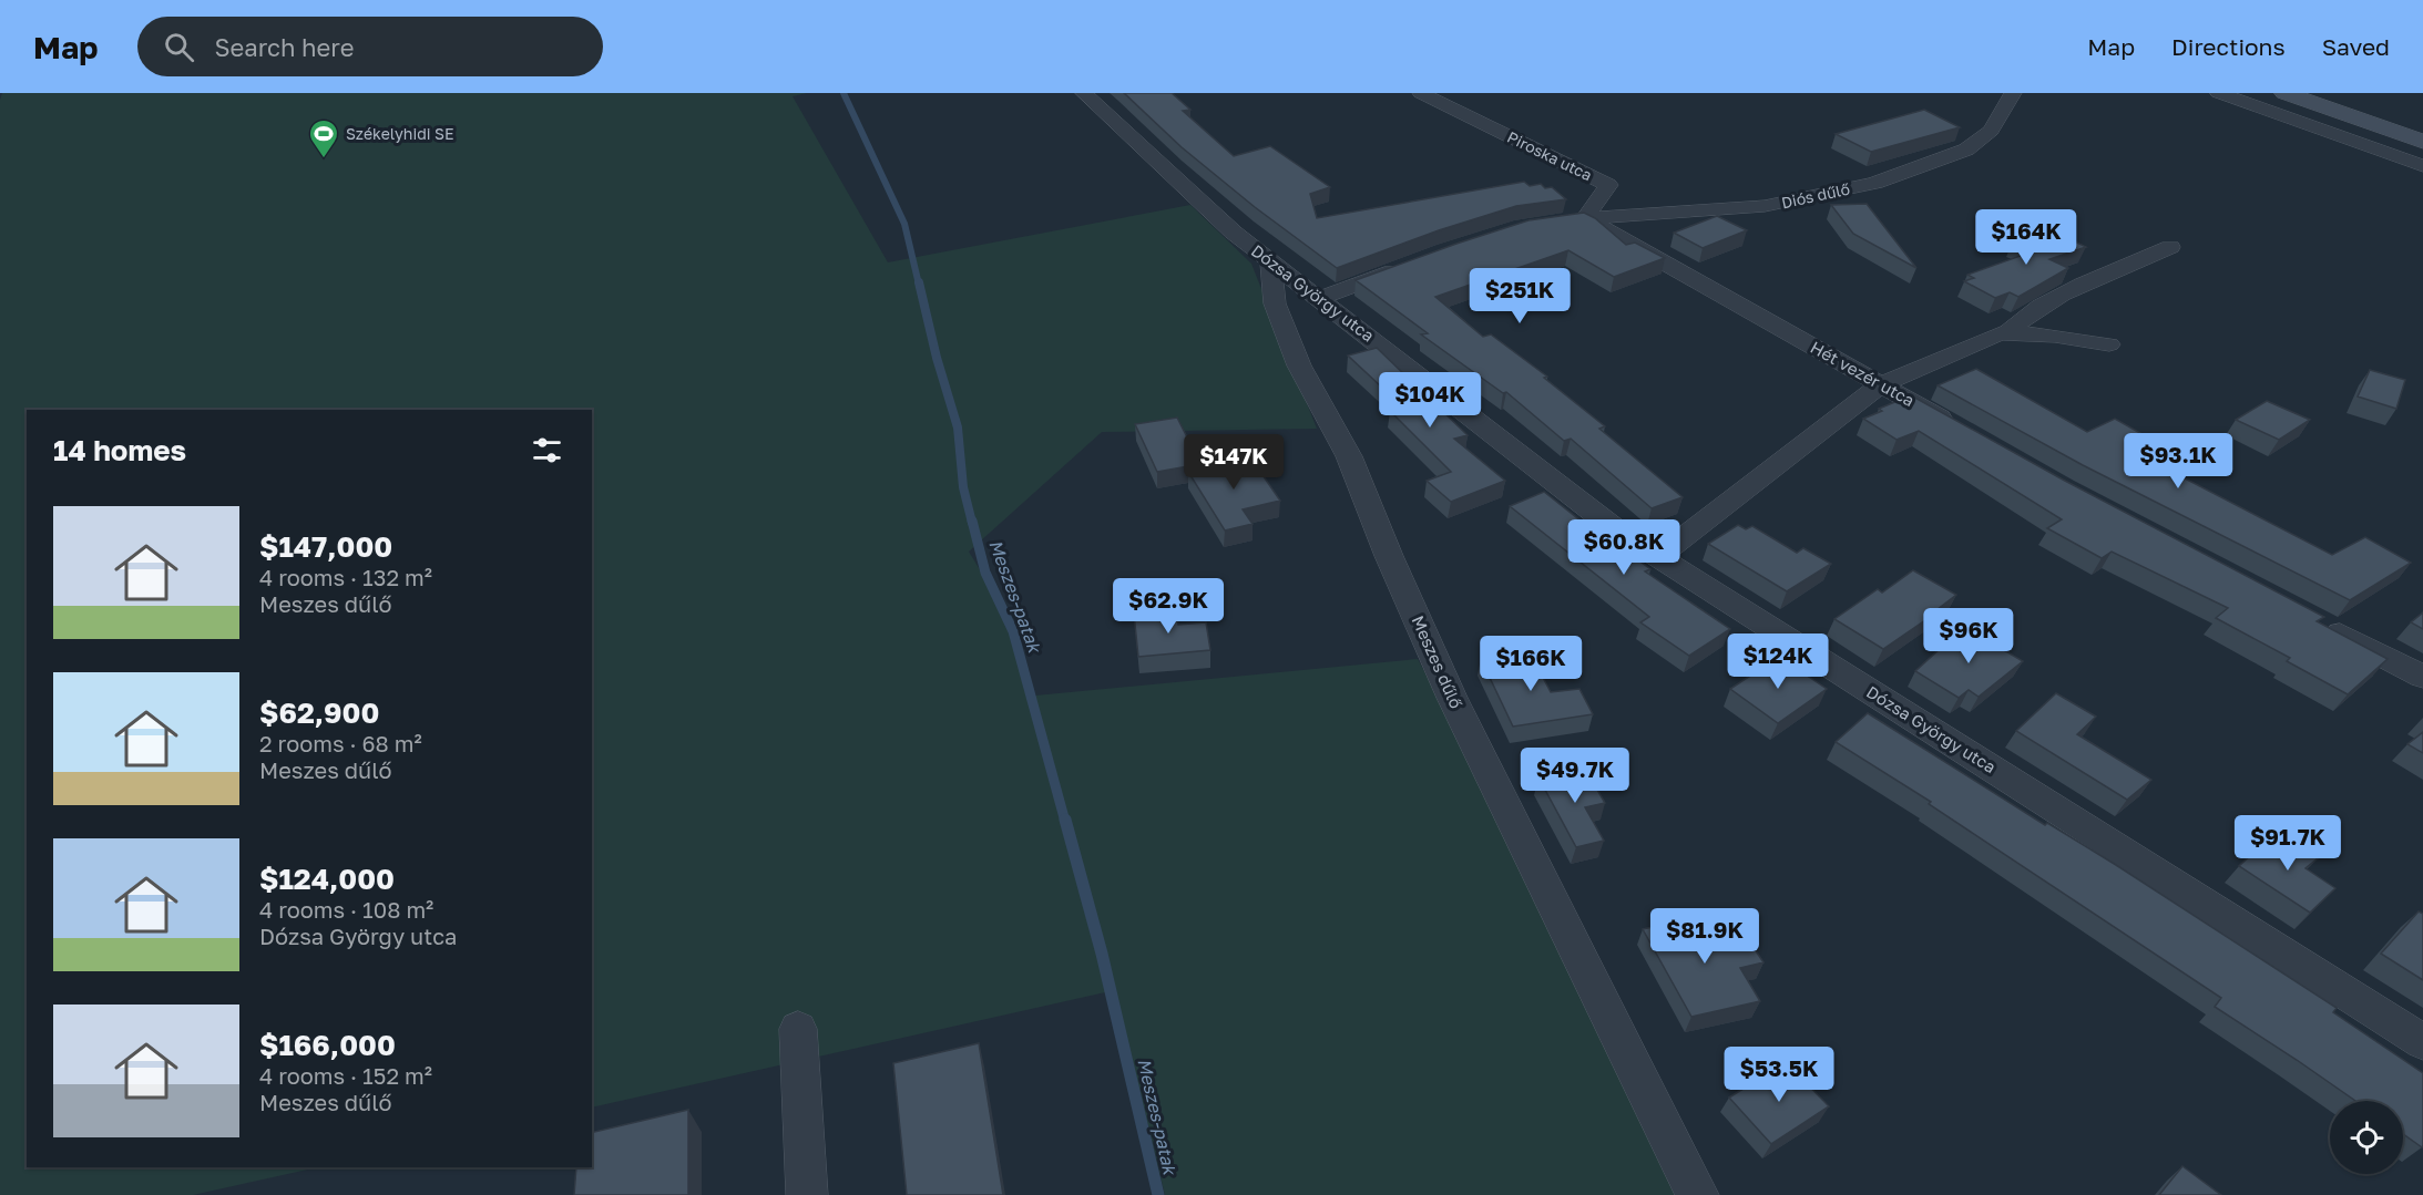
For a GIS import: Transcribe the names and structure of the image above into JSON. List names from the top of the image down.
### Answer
{
  "streets": {
    "street": [
      "Piroska utca",
      "Diós dűlő",
      "Dózsa György utca",
      "Hét vezér utca",
      "Meszes dűlő"
    ]
  },
  "crossings": [
    ["Piroska utca", "Diós dűlő"],
    ["Piroska utca", "Hét vezér utca"],
    ["Diós dűlő", "Hét vezér utca"],
    ["Dózsa György utca", "Meszes dűlő"]
  ],
  "water": ["Meszes-patak"],
  "places": {
    "sports": ["Székelyhidi SE"]
  },
  "page": {
    "header": "Map",
    "search": "Search here",
    "nav": ["Map", "Directions", "Saved"],
    "price": [
      "$164K",
      "$251K",
      "$104K",
      "$93.1K",
      "$147K",
      "$60.8K",
      "$62.9K",
      "$96K",
      "$124K",
      "$166K",
      "$49.7K",
      "$91.7K",
      "$81.9K",
      "$53.5K"
    ],
    "heading": "14 homes",
    "list": [
      {
        "name": "$147,000",
        "note": "4 rooms · 132 m² · Meszes dűlő"
      },
      {
        "name": "$62,900",
        "note": "2 rooms · 68 m² · Meszes dűlő"
      },
      {
        "name": "$124,000",
        "note": "4 rooms · 108 m² · Dózsa György utca"
      },
      {
        "name": "$166,000",
        "note": "4 rooms · 152 m² · Meszes dűlő"
      }
    ]
  }
}
